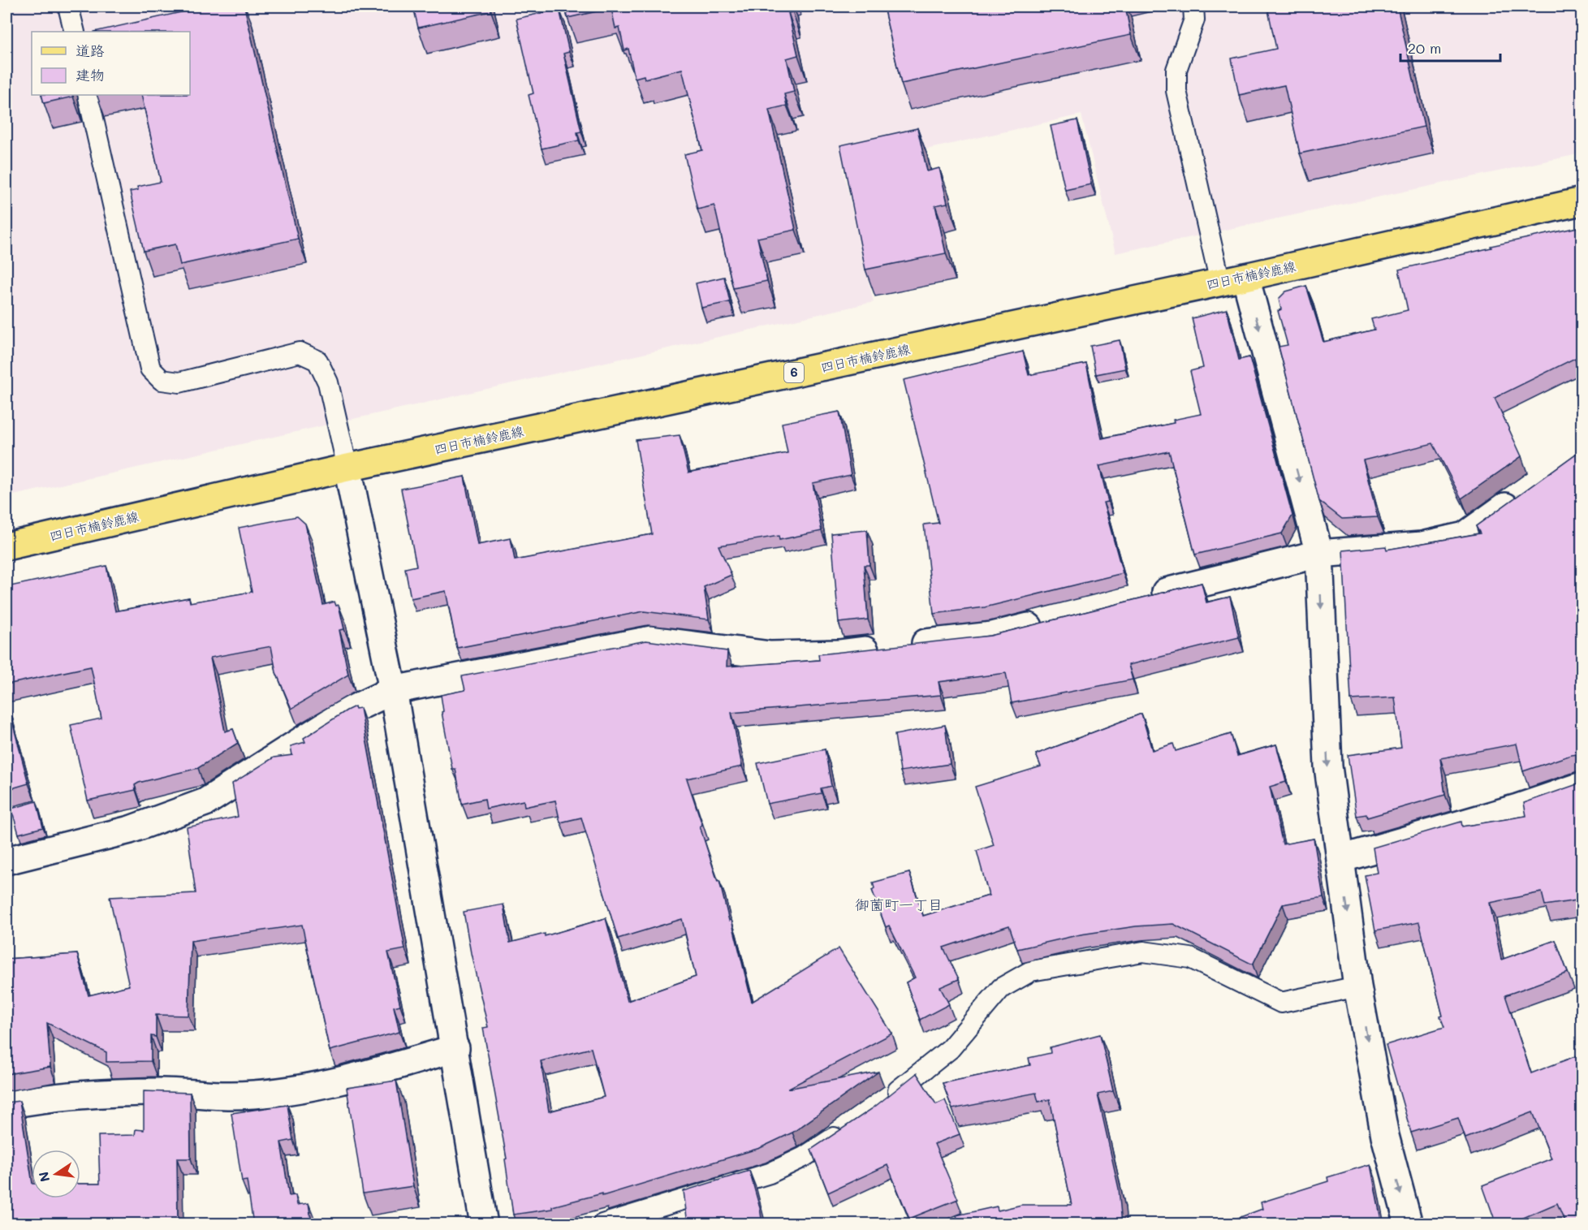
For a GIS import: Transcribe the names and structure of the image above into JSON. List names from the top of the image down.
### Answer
{
  "streets": {
    "main road": ["四日市楠鈴鹿線", "6"]
  },
  "districts": ["御薗町一丁目"],
  "legend": ["道路", "建物"],
  "scale_bar": "20 m",
  "north": "left"
}
